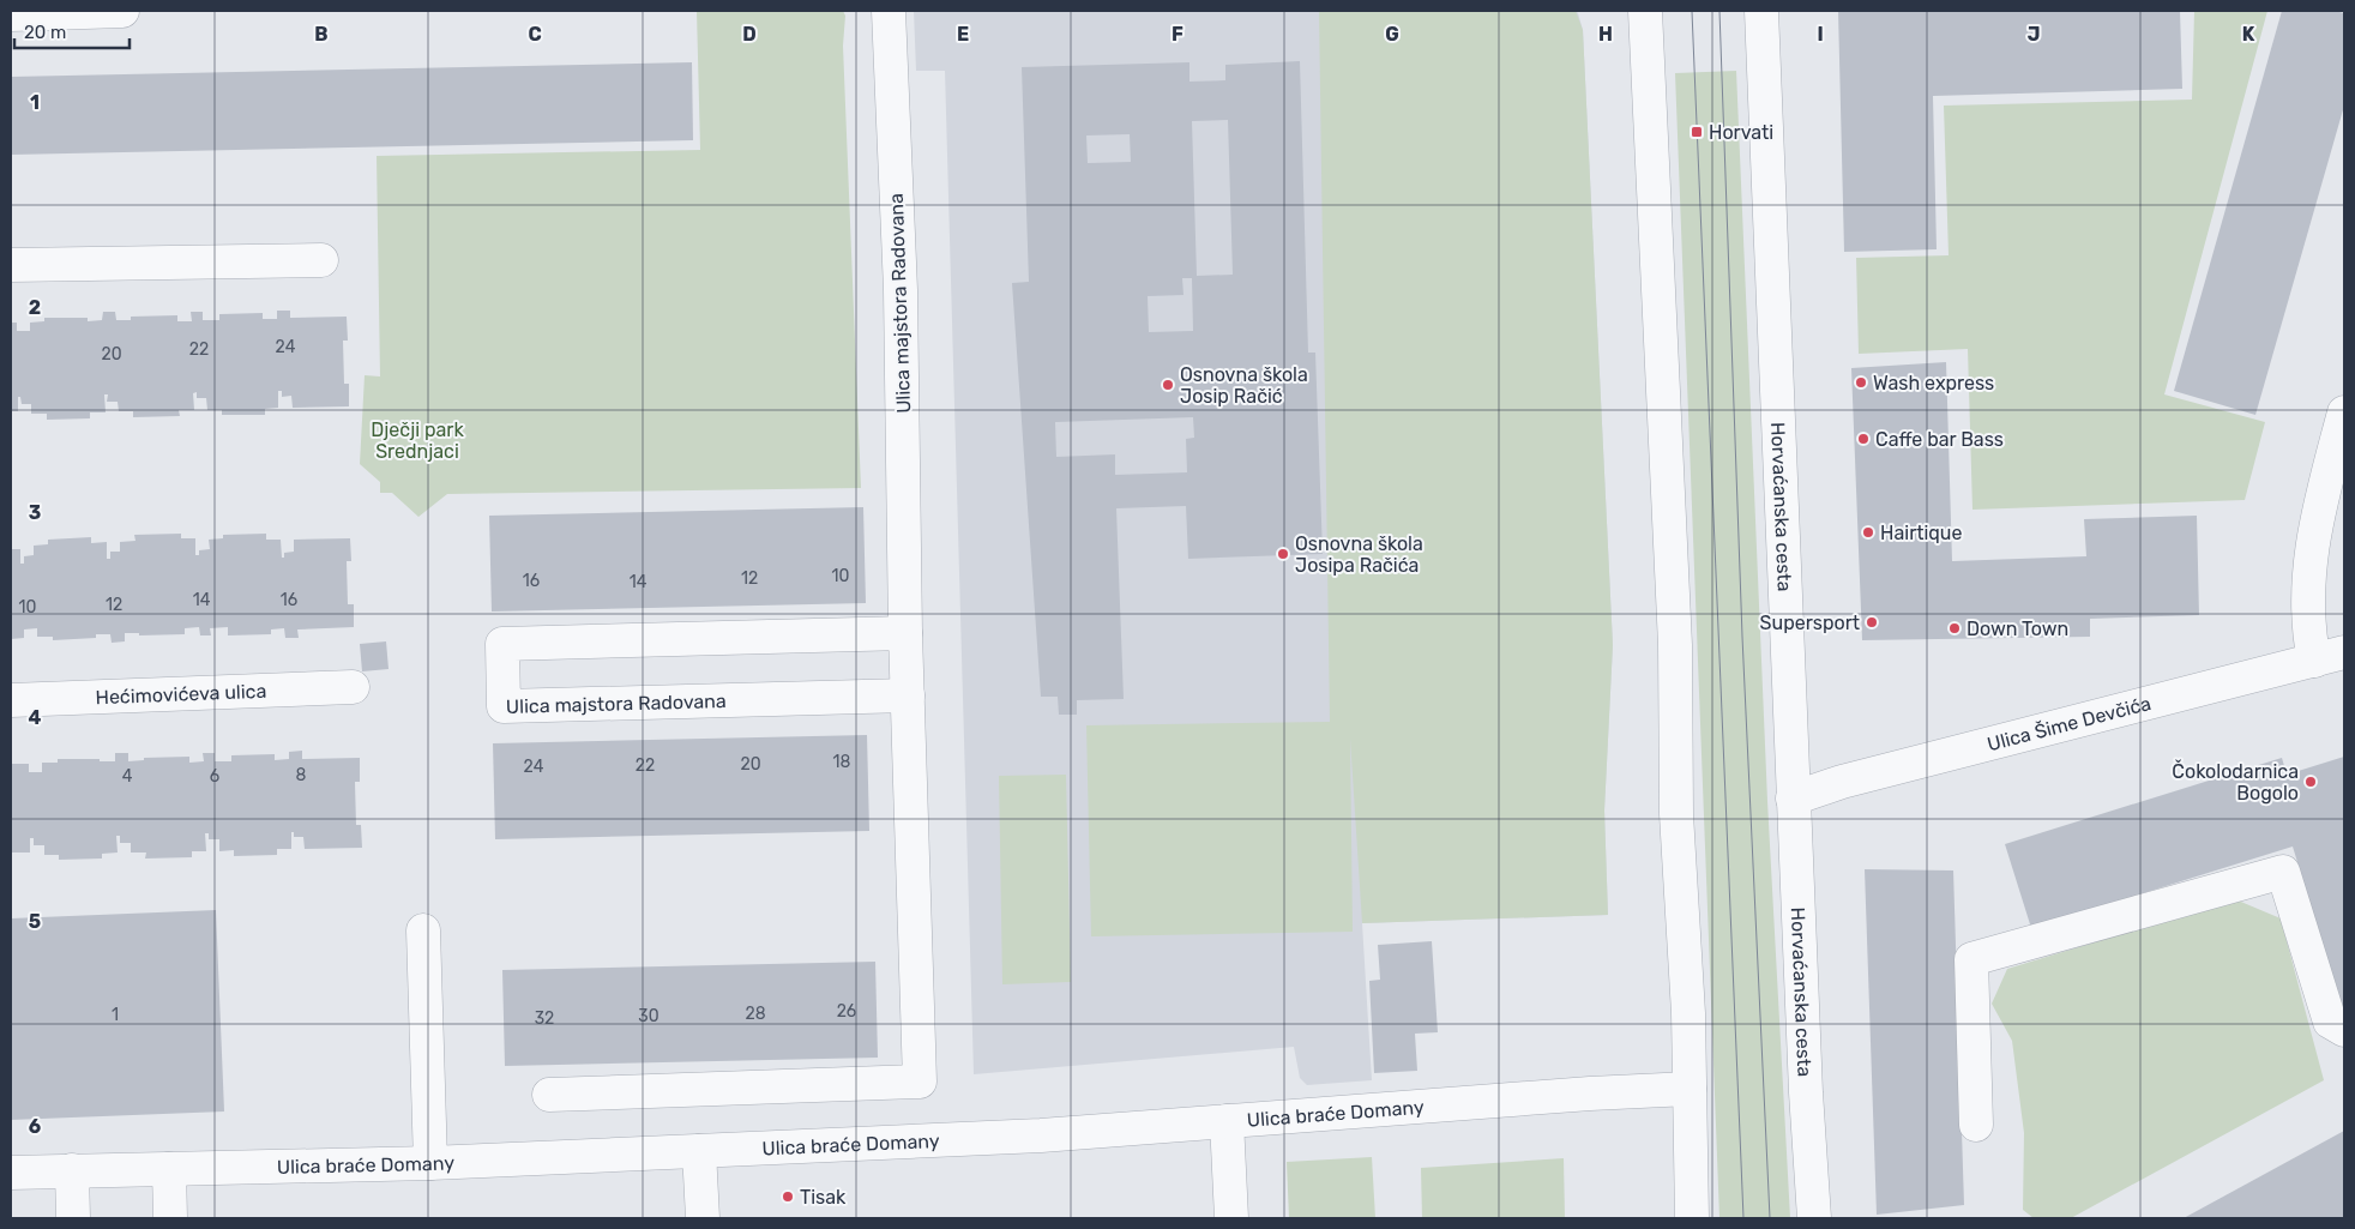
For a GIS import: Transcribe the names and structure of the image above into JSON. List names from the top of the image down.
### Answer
{
  "streets": {
    "street": [
      "Ulica majstora Radovana",
      "Horvaćanska cesta",
      "Hećimovićeva ulica",
      "Ulica Šime Devčića",
      "Ulica braće Domany"
    ]
  },
  "crossings": [
    ["Horvaćanska cesta", "Ulica Šime Devčića"]
  ],
  "parks": ["Dječji park Srednjaci"],
  "places": {
    "transit": ["Horvati"],
    "other": [
      "Wash express",
      "Osnovna škola Josip Račić",
      "Caffe bar Bass",
      "Hairtique",
      "Osnovna škola Josipa Račića",
      "Supersport",
      "Down Town",
      "Čokolodarnica Bogolo",
      "Tisak"
    ]
  },
  "house_numbers": [
    "24",
    "22",
    "20",
    "10",
    "12",
    "16",
    "14",
    "14",
    "16",
    "12",
    "10",
    "18",
    "20",
    "22",
    "24",
    "8",
    "4",
    "6",
    "26",
    "28",
    "1",
    "30",
    "32"
  ],
  "scale_bar": "20 m",
  "grid": {
    "columns": [
      "B",
      "C",
      "D",
      "E",
      "F",
      "G",
      "H",
      "I",
      "J",
      "K"
    ],
    "rows": [
      "1",
      "2",
      "3",
      "4",
      "5",
      "6"
    ]
  }
}
